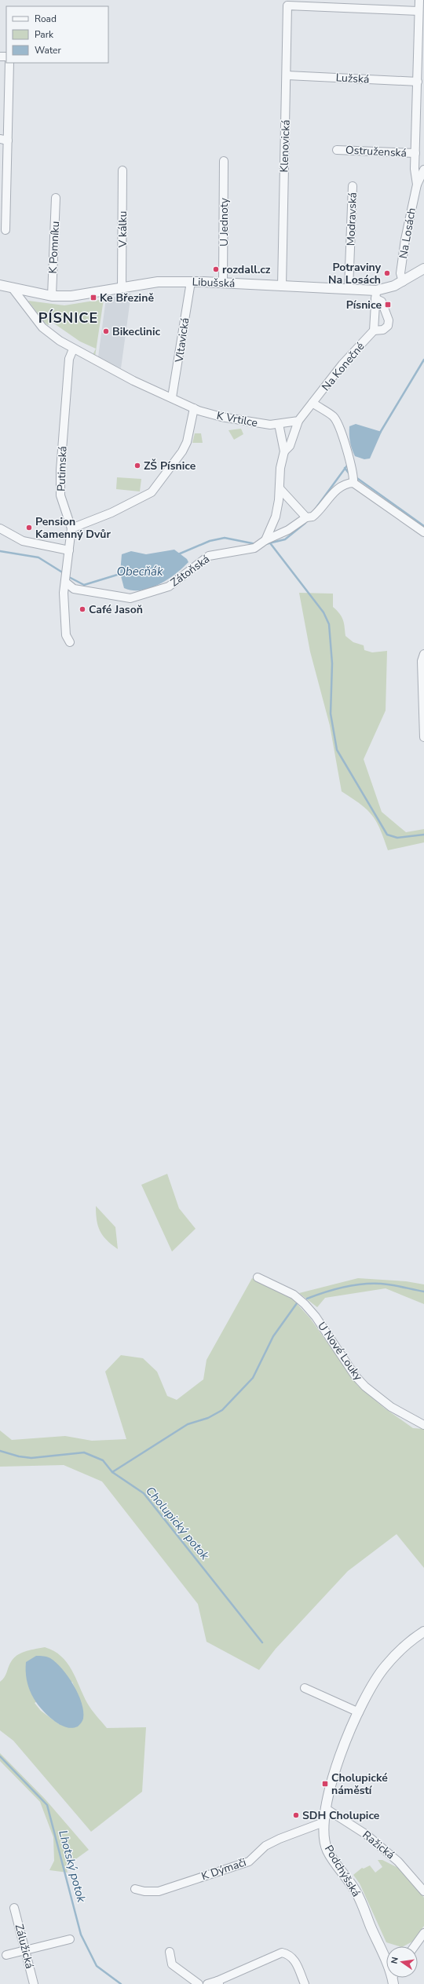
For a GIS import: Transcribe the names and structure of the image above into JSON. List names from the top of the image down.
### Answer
{
  "streets": {
    "street": [
      "Lužská",
      "Klenovická",
      "Ostruženská",
      "Modravská",
      "U Jednoty",
      "V kálku",
      "Na Losách",
      "K Pomníku",
      "Libušská",
      "Vltavická",
      "Na Konečné",
      "K Vrtilce",
      "Putimská",
      "Zátoňská",
      "U Nové Louky",
      "Ražická",
      "K Dýmači",
      "Podchýšská",
      "Zálužická"
    ]
  },
  "crossings": [
    ["Lužská", "Klenovická"],
    ["Lužská", "Na Losách"],
    ["Klenovická", "Na Losách"],
    ["Klenovická", "Libušská"],
    ["Ostruženská", "Na Losách"],
    ["Modravská", "Libušská"],
    ["U Jednoty", "Libušská"],
    ["V kálku", "Libušská"],
    ["Na Losách", "Libušská"],
    ["K Pomníku", "Libušská"],
    ["Libušská", "Vltavická"],
    ["Libušská", "Na Konečné"],
    ["Libušská", "K Vrtilce"],
    ["Vltavická", "K Vrtilce"],
    ["K Vrtilce", "Putimská"],
    ["Putimská", "Zátoňská"],
    ["Ražická", "Podchýšská"],
    ["K Dýmači", "Podchýšská"]
  ],
  "districts": ["PÍSNICE"],
  "water": ["Obecňák", "Cholupický potok", "Lhotský potok"],
  "places": {
    "other": [
      "rozdall.cz",
      "Potraviny Na Losách",
      "Bikeclinic",
      "ZŠ Písnice",
      "Pension Kamenný Dvůr",
      "Café Jasoň",
      "SDH Cholupice"
    ],
    "transit": ["Ke Březině", "Písnice", "Cholupické náměstí"]
  },
  "legend": ["Road", "Park", "Water"],
  "north": "left"
}
